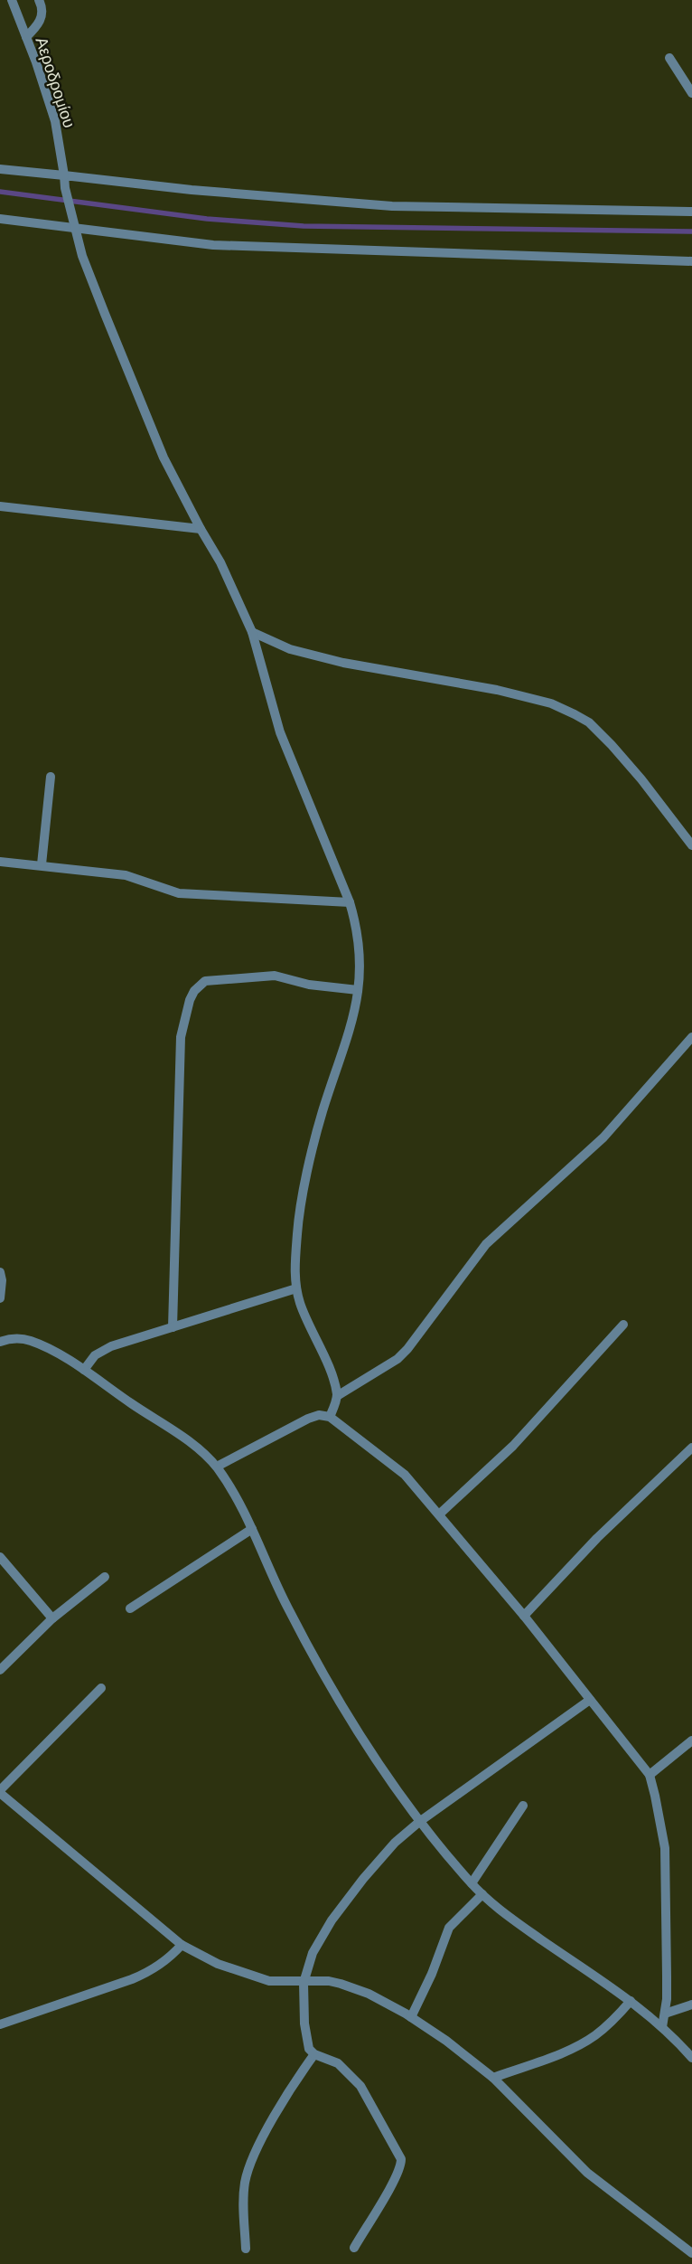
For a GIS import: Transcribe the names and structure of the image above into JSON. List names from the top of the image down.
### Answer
{
  "streets": {
    "street": ["Αεροδρομίου"]
  }
}
